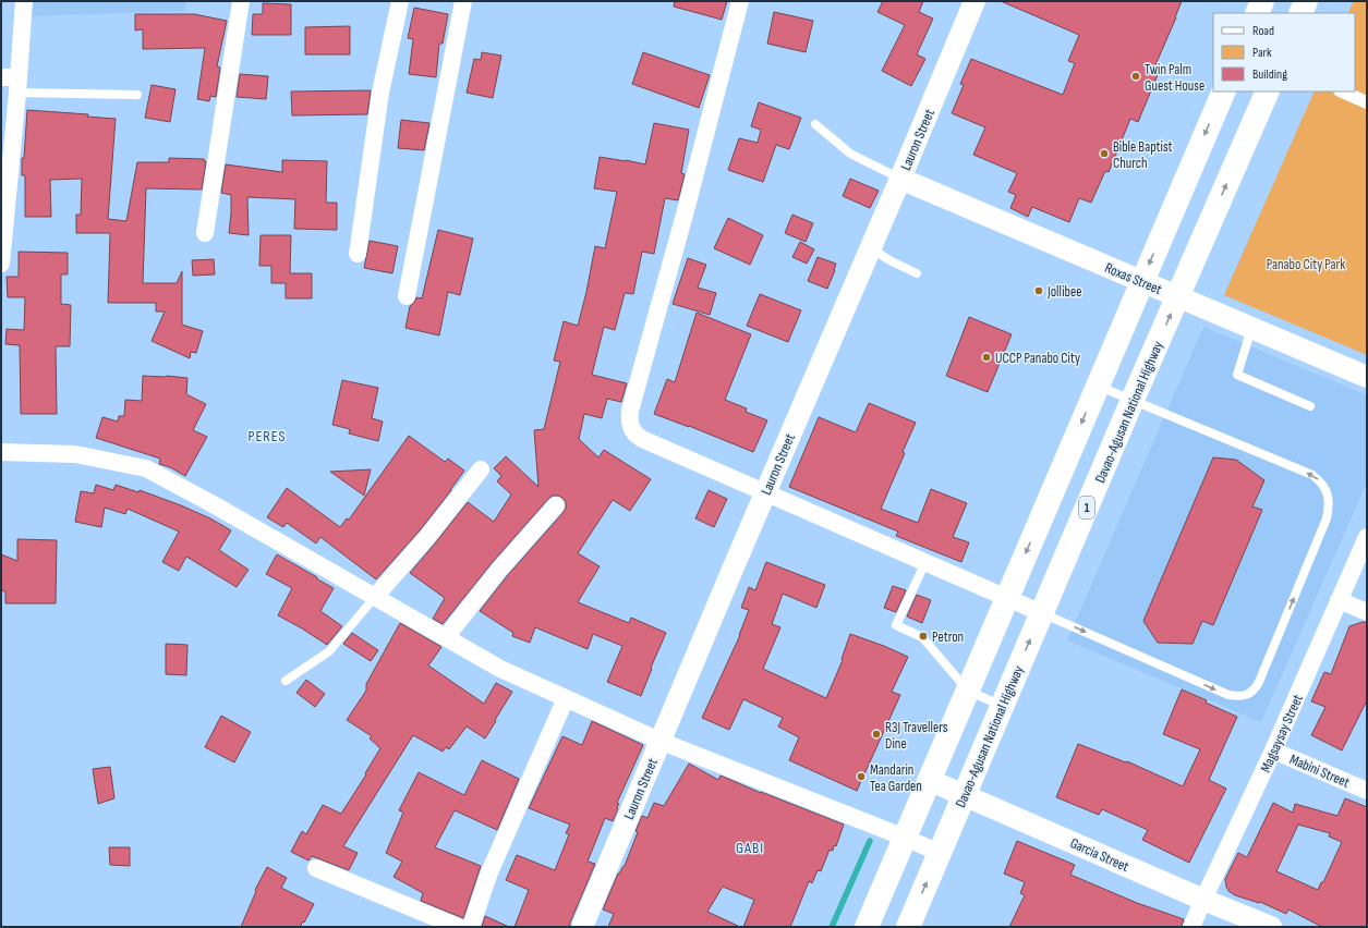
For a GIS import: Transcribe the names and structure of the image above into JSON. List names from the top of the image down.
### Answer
{
  "streets": {
    "highway": ["Davao-Agusan National Highway", "1"],
    "street": [
      "Lauron Street",
      "Roxas Street",
      "Magsaysay Street",
      "Mabini Street",
      "Garcia Street"
    ]
  },
  "crossings": [
    ["Lauron Street", "Roxas Street"],
    ["Roxas Street", "Davao-Agusan National Highway"],
    ["Davao-Agusan National Highway", "Garcia Street"],
    ["Magsaysay Street", "Mabini Street"],
    ["Magsaysay Street", "Garcia Street"]
  ],
  "districts": ["PERES", "GABI"],
  "parks": ["Panabo City Park"],
  "places": [
    "Twin Palm Guest House",
    "Bible Baptist Church",
    "Jollibee",
    "UCCP Panabo City",
    "Petron",
    "R3J Travellers Dine",
    "Mandarin Tea Garden"
  ],
  "legend": ["Road", "Park", "Building"]
}
